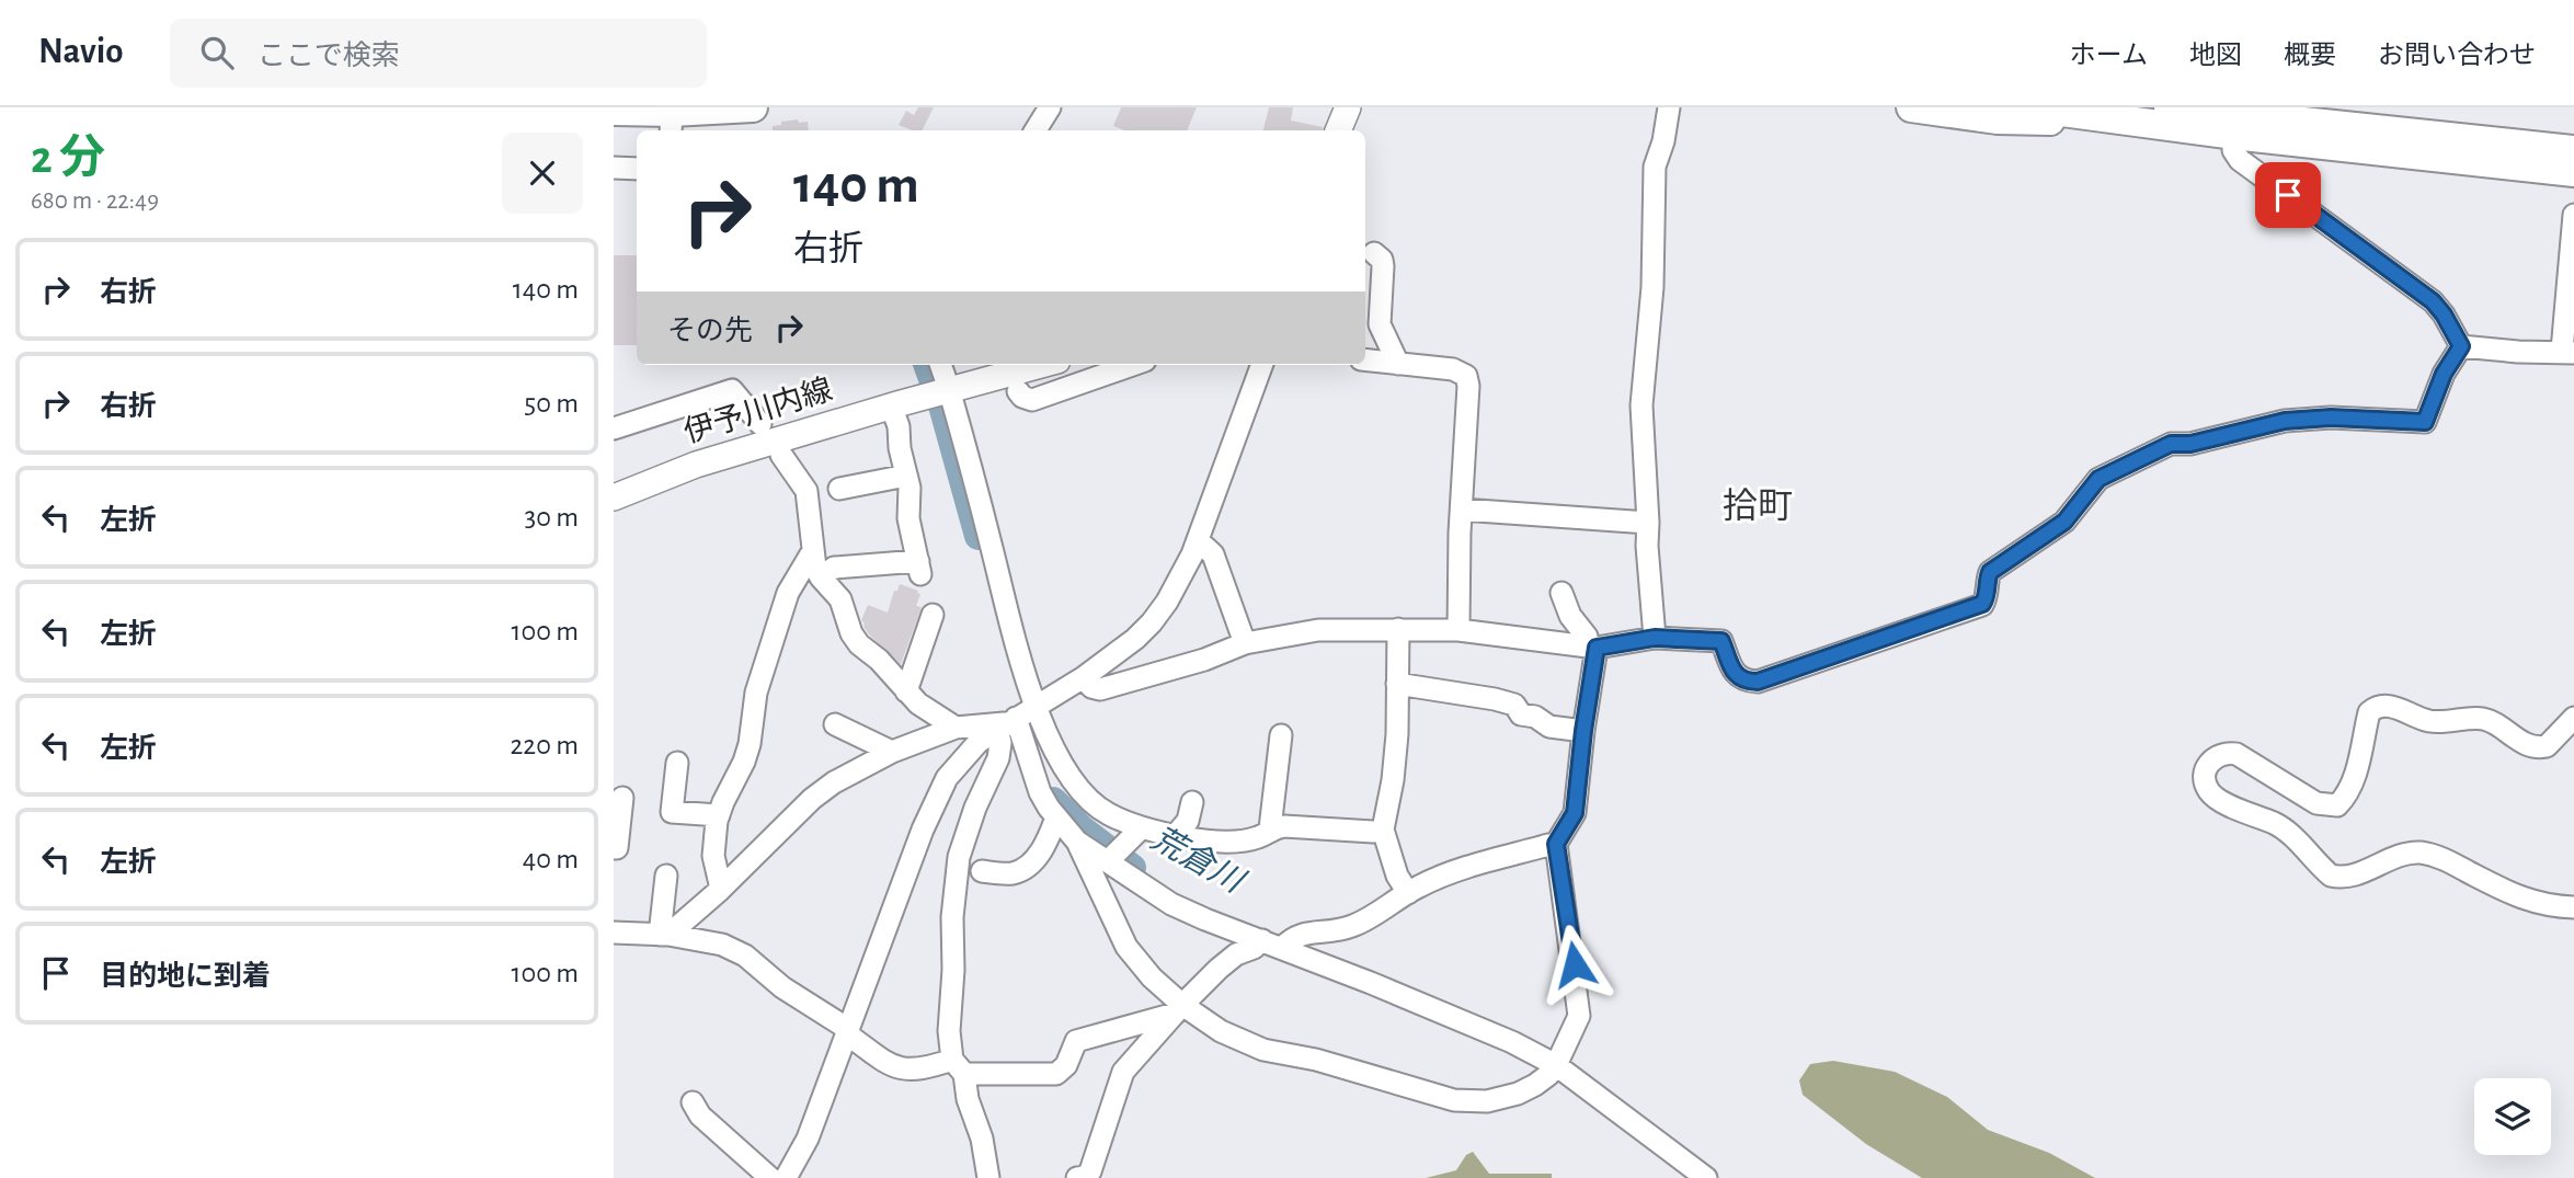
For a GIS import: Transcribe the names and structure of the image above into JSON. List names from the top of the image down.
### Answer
{
  "streets": {
    "main road": ["伊予川内線"]
  },
  "districts": ["拾町"],
  "water": ["荒倉川"],
  "page": {
    "header": "Navio",
    "search": "ここで検索",
    "nav": [
      "ホーム",
      "地図",
      "概要",
      "お問い合わせ"
    ],
    "heading": ["2 分", "680 m · 22:49"],
    "turn": ["140 m", "右折"],
    "list": [
      {
        "name": "右折",
        "value": "140 m"
      },
      {
        "name": "右折",
        "value": "50 m"
      },
      {
        "name": "左折",
        "value": "30 m"
      },
      {
        "name": "左折",
        "value": "100 m"
      },
      {
        "name": "左折",
        "value": "220 m"
      },
      {
        "name": "左折",
        "value": "40 m"
      },
      {
        "name": "目的地に到着",
        "value": "100 m"
      }
    ],
    "then": "その先"
  }
}
